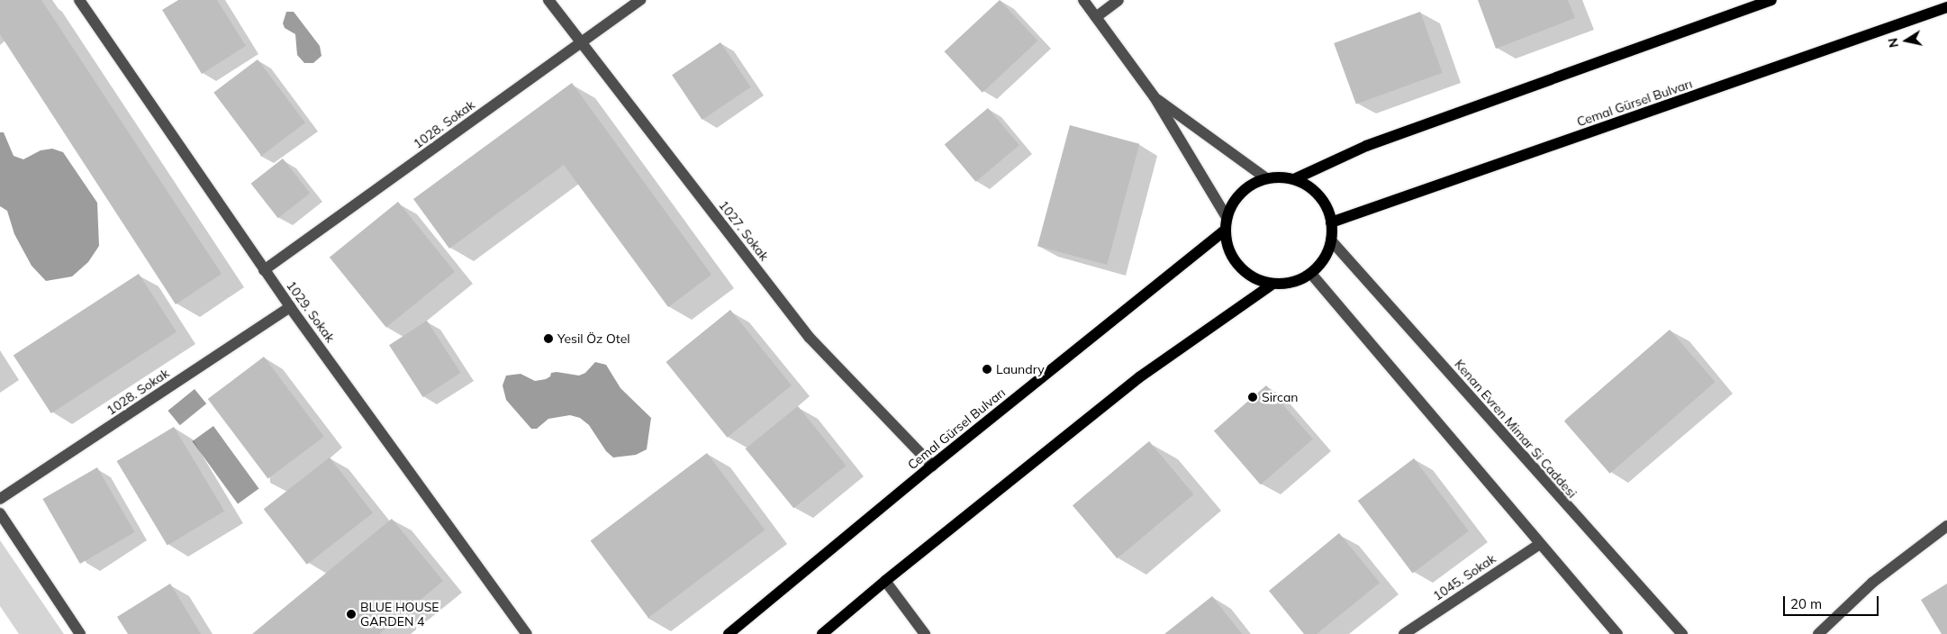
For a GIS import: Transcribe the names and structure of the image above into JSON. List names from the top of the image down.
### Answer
{
  "streets": {
    "main road": ["Cemal Gürsel Bulvarı"],
    "street": [
      "1028. Sokak",
      "1027. Sokak",
      "1029. Sokak",
      "Kenan Evren Mimar Si Caddesi",
      "1045. Sokak"
    ]
  },
  "crossings": [
    ["Cemal Gürsel Bulvarı", "1027. Sokak"],
    ["Cemal Gürsel Bulvarı", "Kenan Evren Mimar Si Caddesi"],
    ["1028. Sokak", "1027. Sokak"],
    ["1028. Sokak", "1029. Sokak"]
  ],
  "places": [
    "Yesil Öz Otel",
    "Laundry",
    "Sircan",
    "BLUE HOUSE GARDEN 4"
  ],
  "scale_bar": "20 m",
  "north": "left"
}
